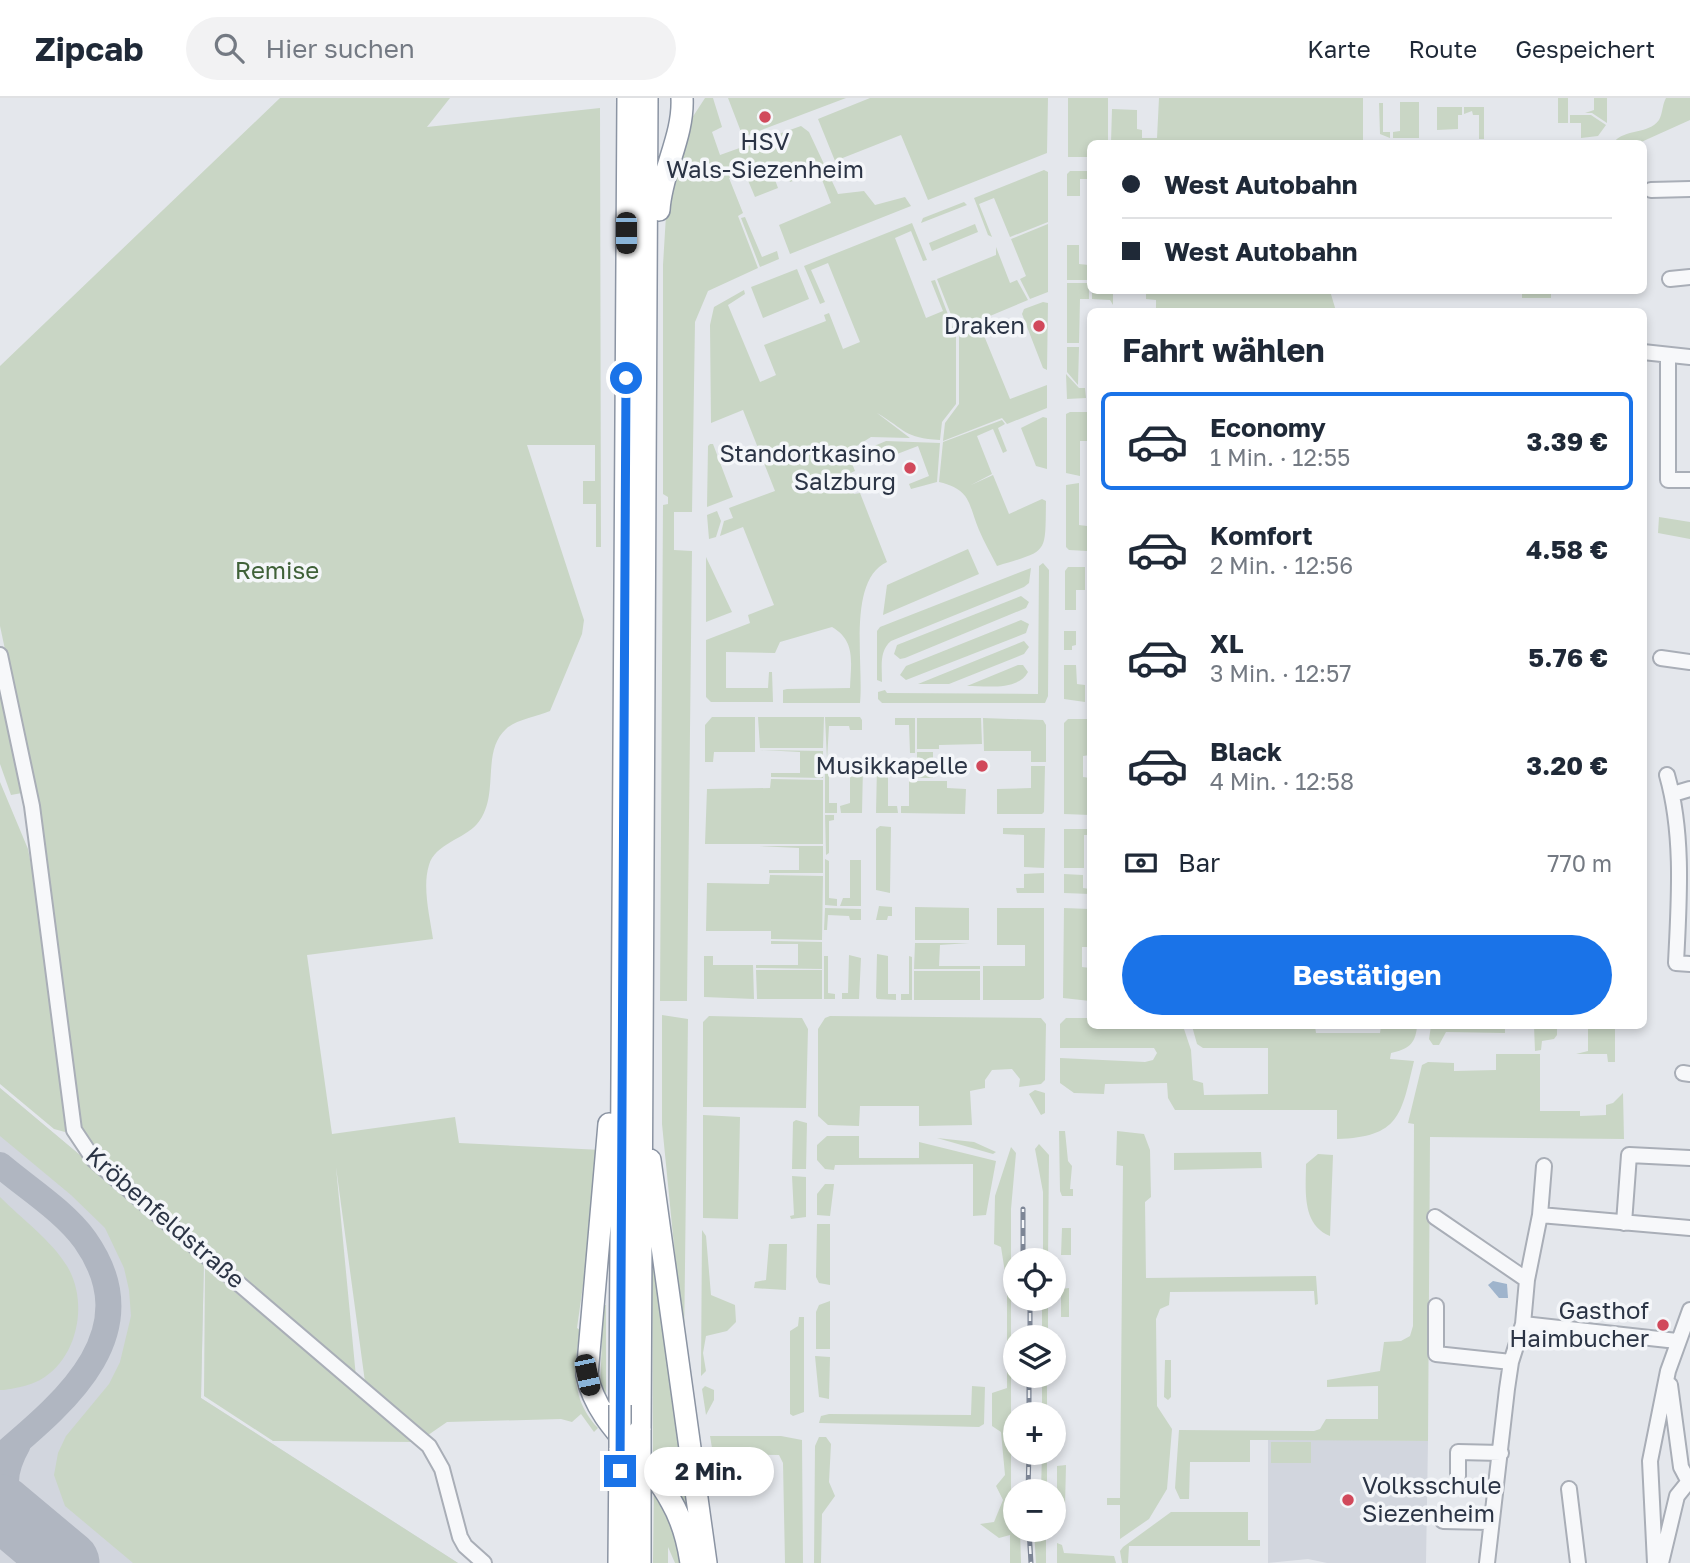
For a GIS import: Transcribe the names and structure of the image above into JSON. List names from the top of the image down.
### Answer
{
  "streets": {
    "street": ["Kröbenfeldstraße"]
  },
  "parks": ["Remise"],
  "places": [
    "HSV Wals-Siezenheim",
    "Draken",
    "Standortkasino Salzburg",
    "Musikkapelle",
    "Gasthof Haimbucher",
    "Volksschule Siezenheim"
  ],
  "page": {
    "header": "Zipcab",
    "search": "Hier suchen",
    "nav": ["Karte", "Route", "Gespeichert"],
    "banner": ["West Autobahn", "West Autobahn"],
    "heading": "Fahrt wählen",
    "list": [
      {
        "name": "Economy",
        "note": "1 Min. · 12:55",
        "value": "3.39 €"
      },
      {
        "name": "Komfort",
        "note": "2 Min. · 12:56",
        "value": "4.58 €"
      },
      {
        "name": "XL",
        "note": "3 Min. · 12:57",
        "value": "5.76 €"
      },
      {
        "name": "Black",
        "note": "4 Min. · 12:58",
        "value": "3.20 €"
      }
    ],
    "pay": ["Bar", "770 m"],
    "buttons": "Bestätigen",
    "map_buttons": ["+", "−"],
    "bubble": "2 Min."
  }
}
